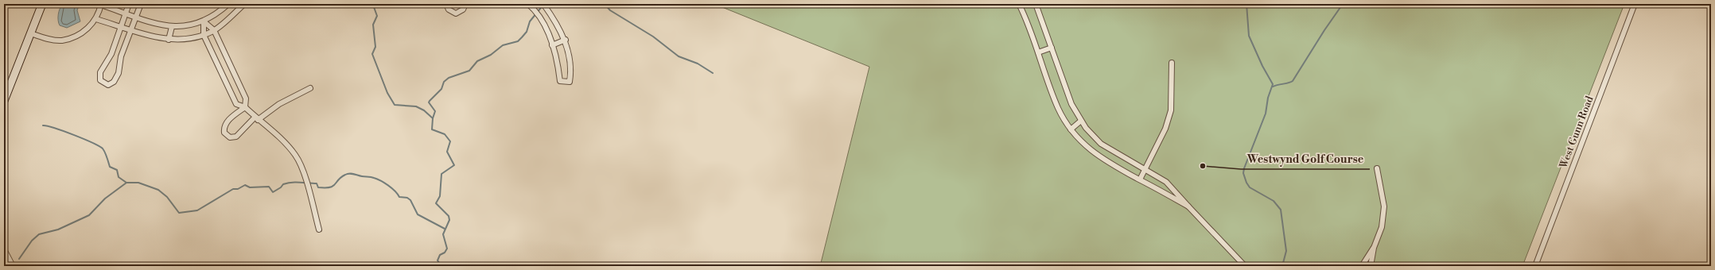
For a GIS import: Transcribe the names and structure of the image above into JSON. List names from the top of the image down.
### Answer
{
  "streets": {
    "street": ["West Gunn Road"]
  },
  "places": ["Westwynd Golf Course"]
}
